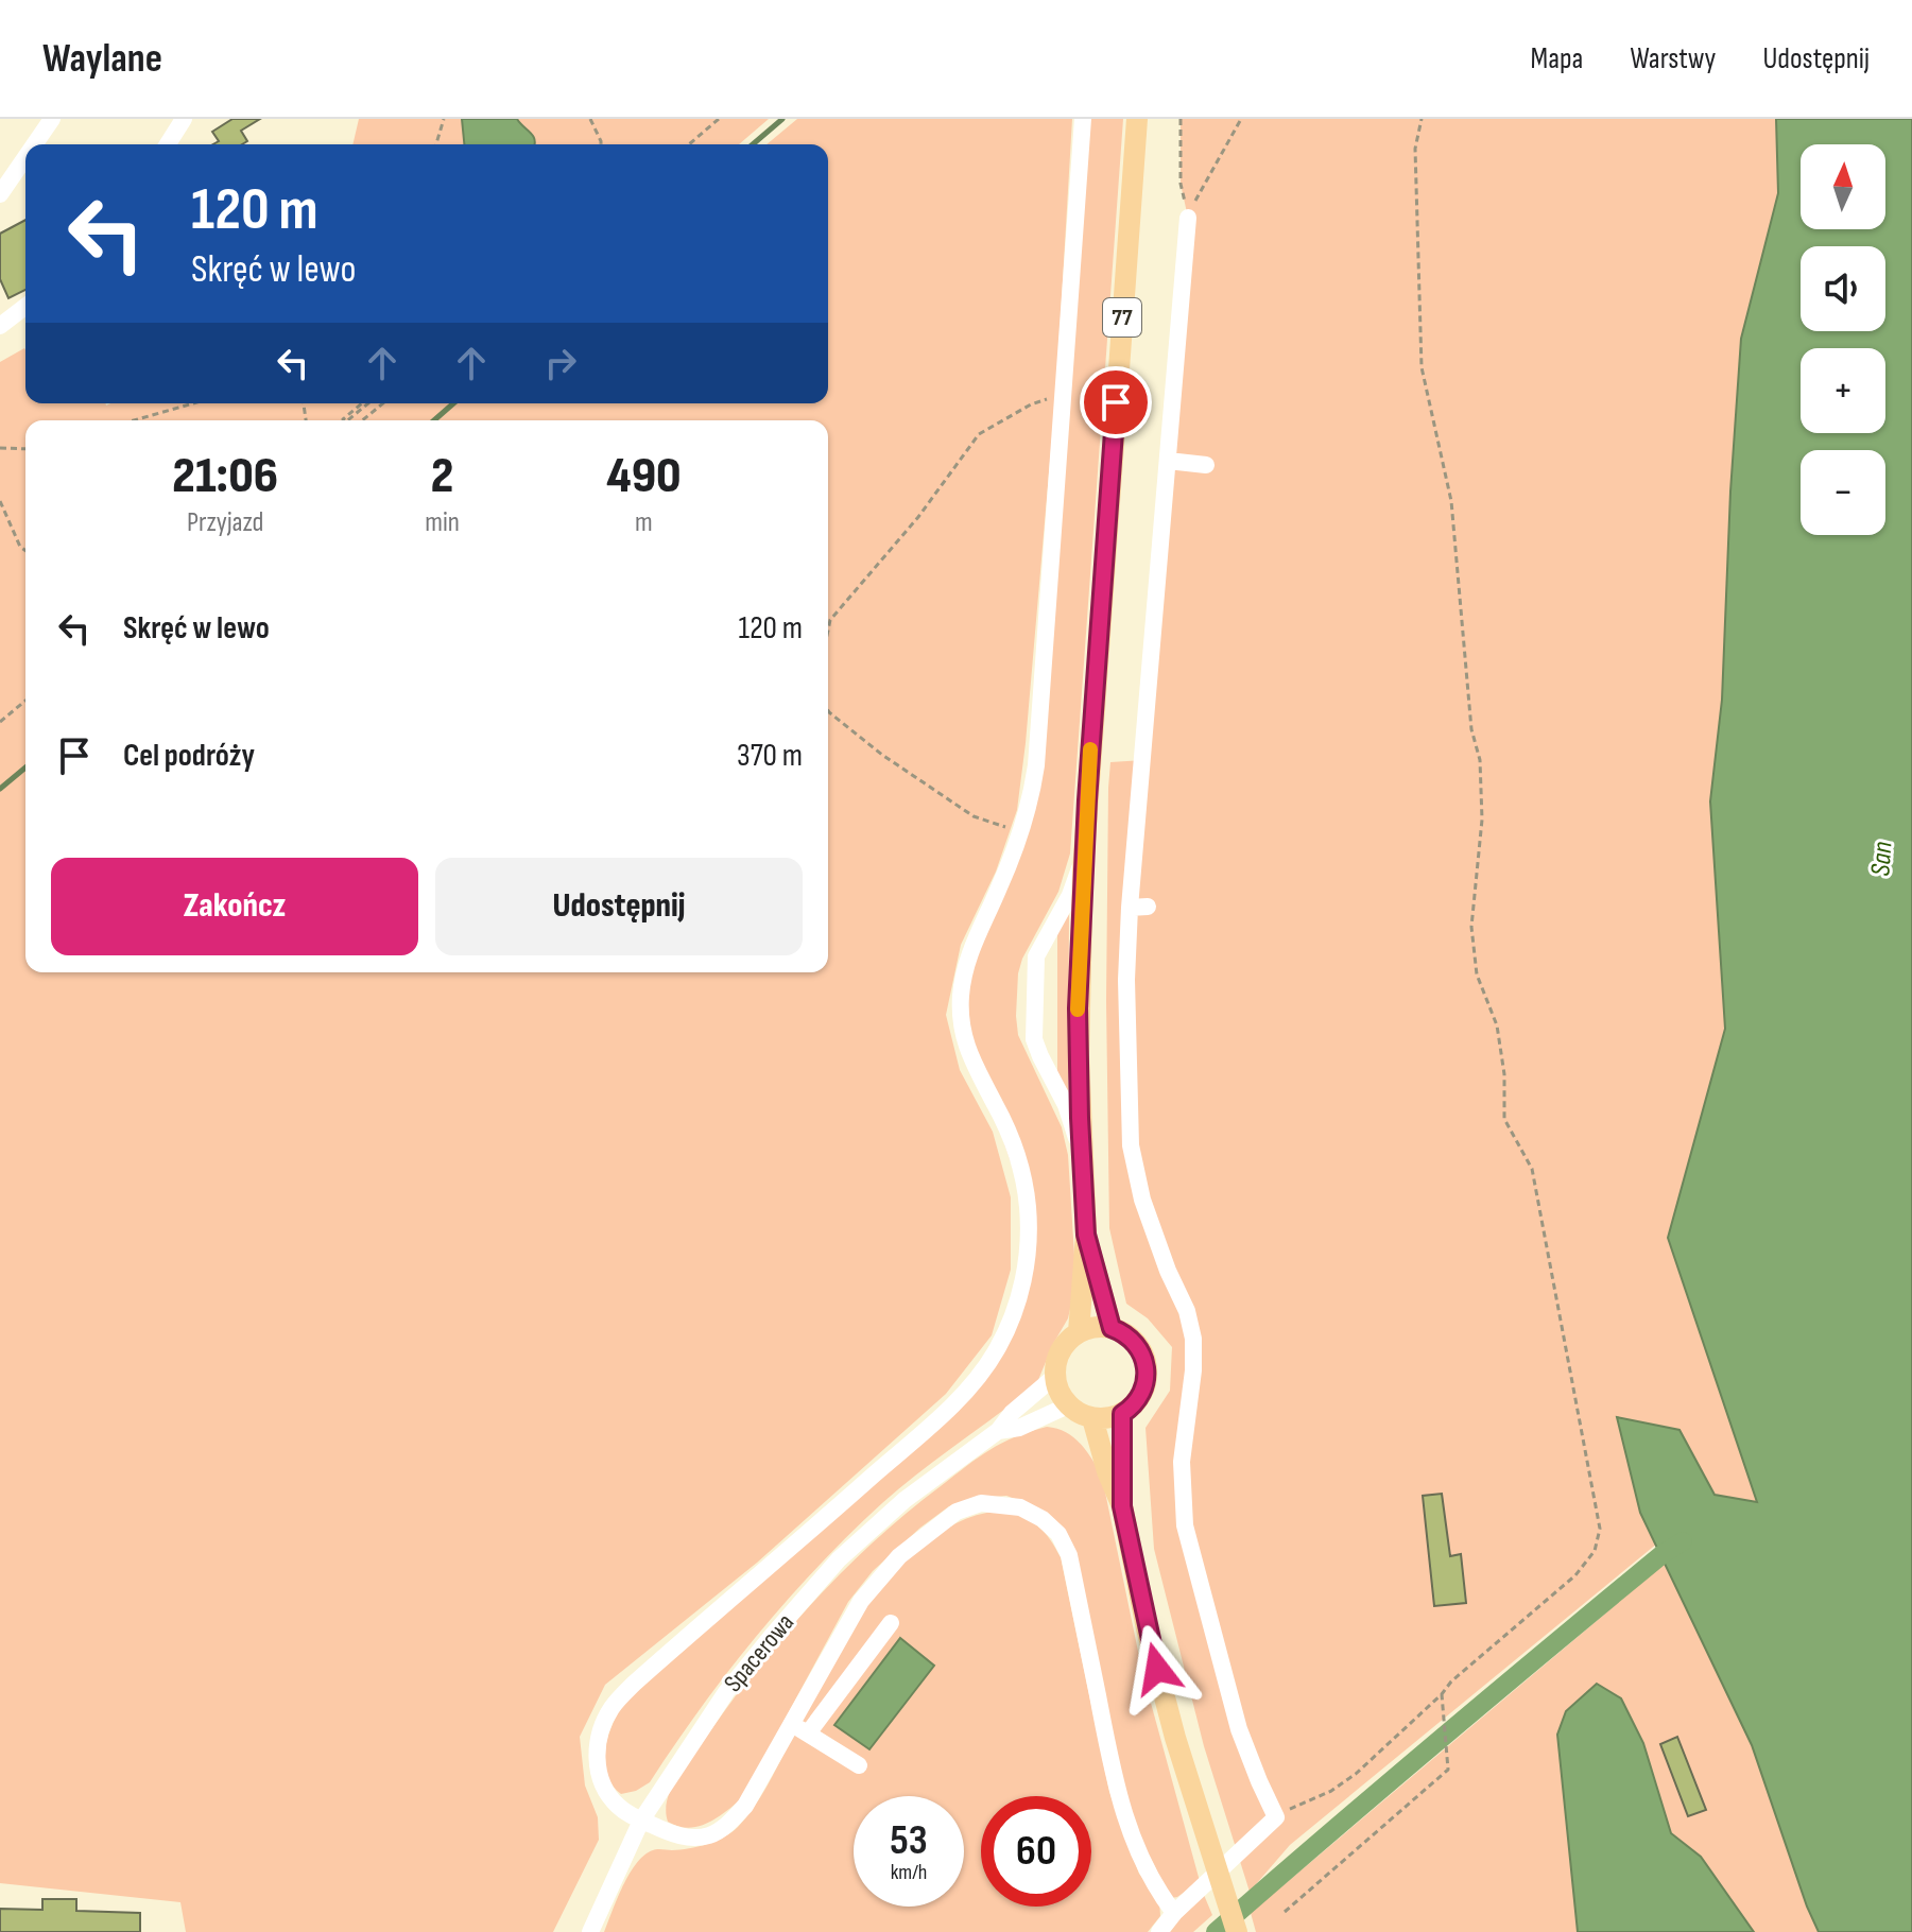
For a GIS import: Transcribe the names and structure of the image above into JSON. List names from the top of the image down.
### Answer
{
  "streets": {
    "main road": ["77"],
    "street": ["Spacerowa"]
  },
  "crossings": [
    ["77", "Spacerowa"]
  ],
  "water": ["San"],
  "north": "top",
  "page": {
    "header": "Waylane",
    "nav": ["Mapa", "Warstwy", "Udostępnij"],
    "map_buttons": ["+", "−"],
    "turn": ["120 m", "Skręć w lewo"],
    "eta": [
      "21:06",
      "Przyjazd",
      "2",
      "min",
      "490",
      "m"
    ],
    "list": [
      {
        "name": "Skręć w lewo",
        "value": "120 m"
      },
      {
        "name": "Cel podróży",
        "value": "370 m"
      }
    ],
    "buttons": ["Zakończ", "Udostępnij"],
    "speed": "53 km/h",
    "limit": "60"
  }
}
